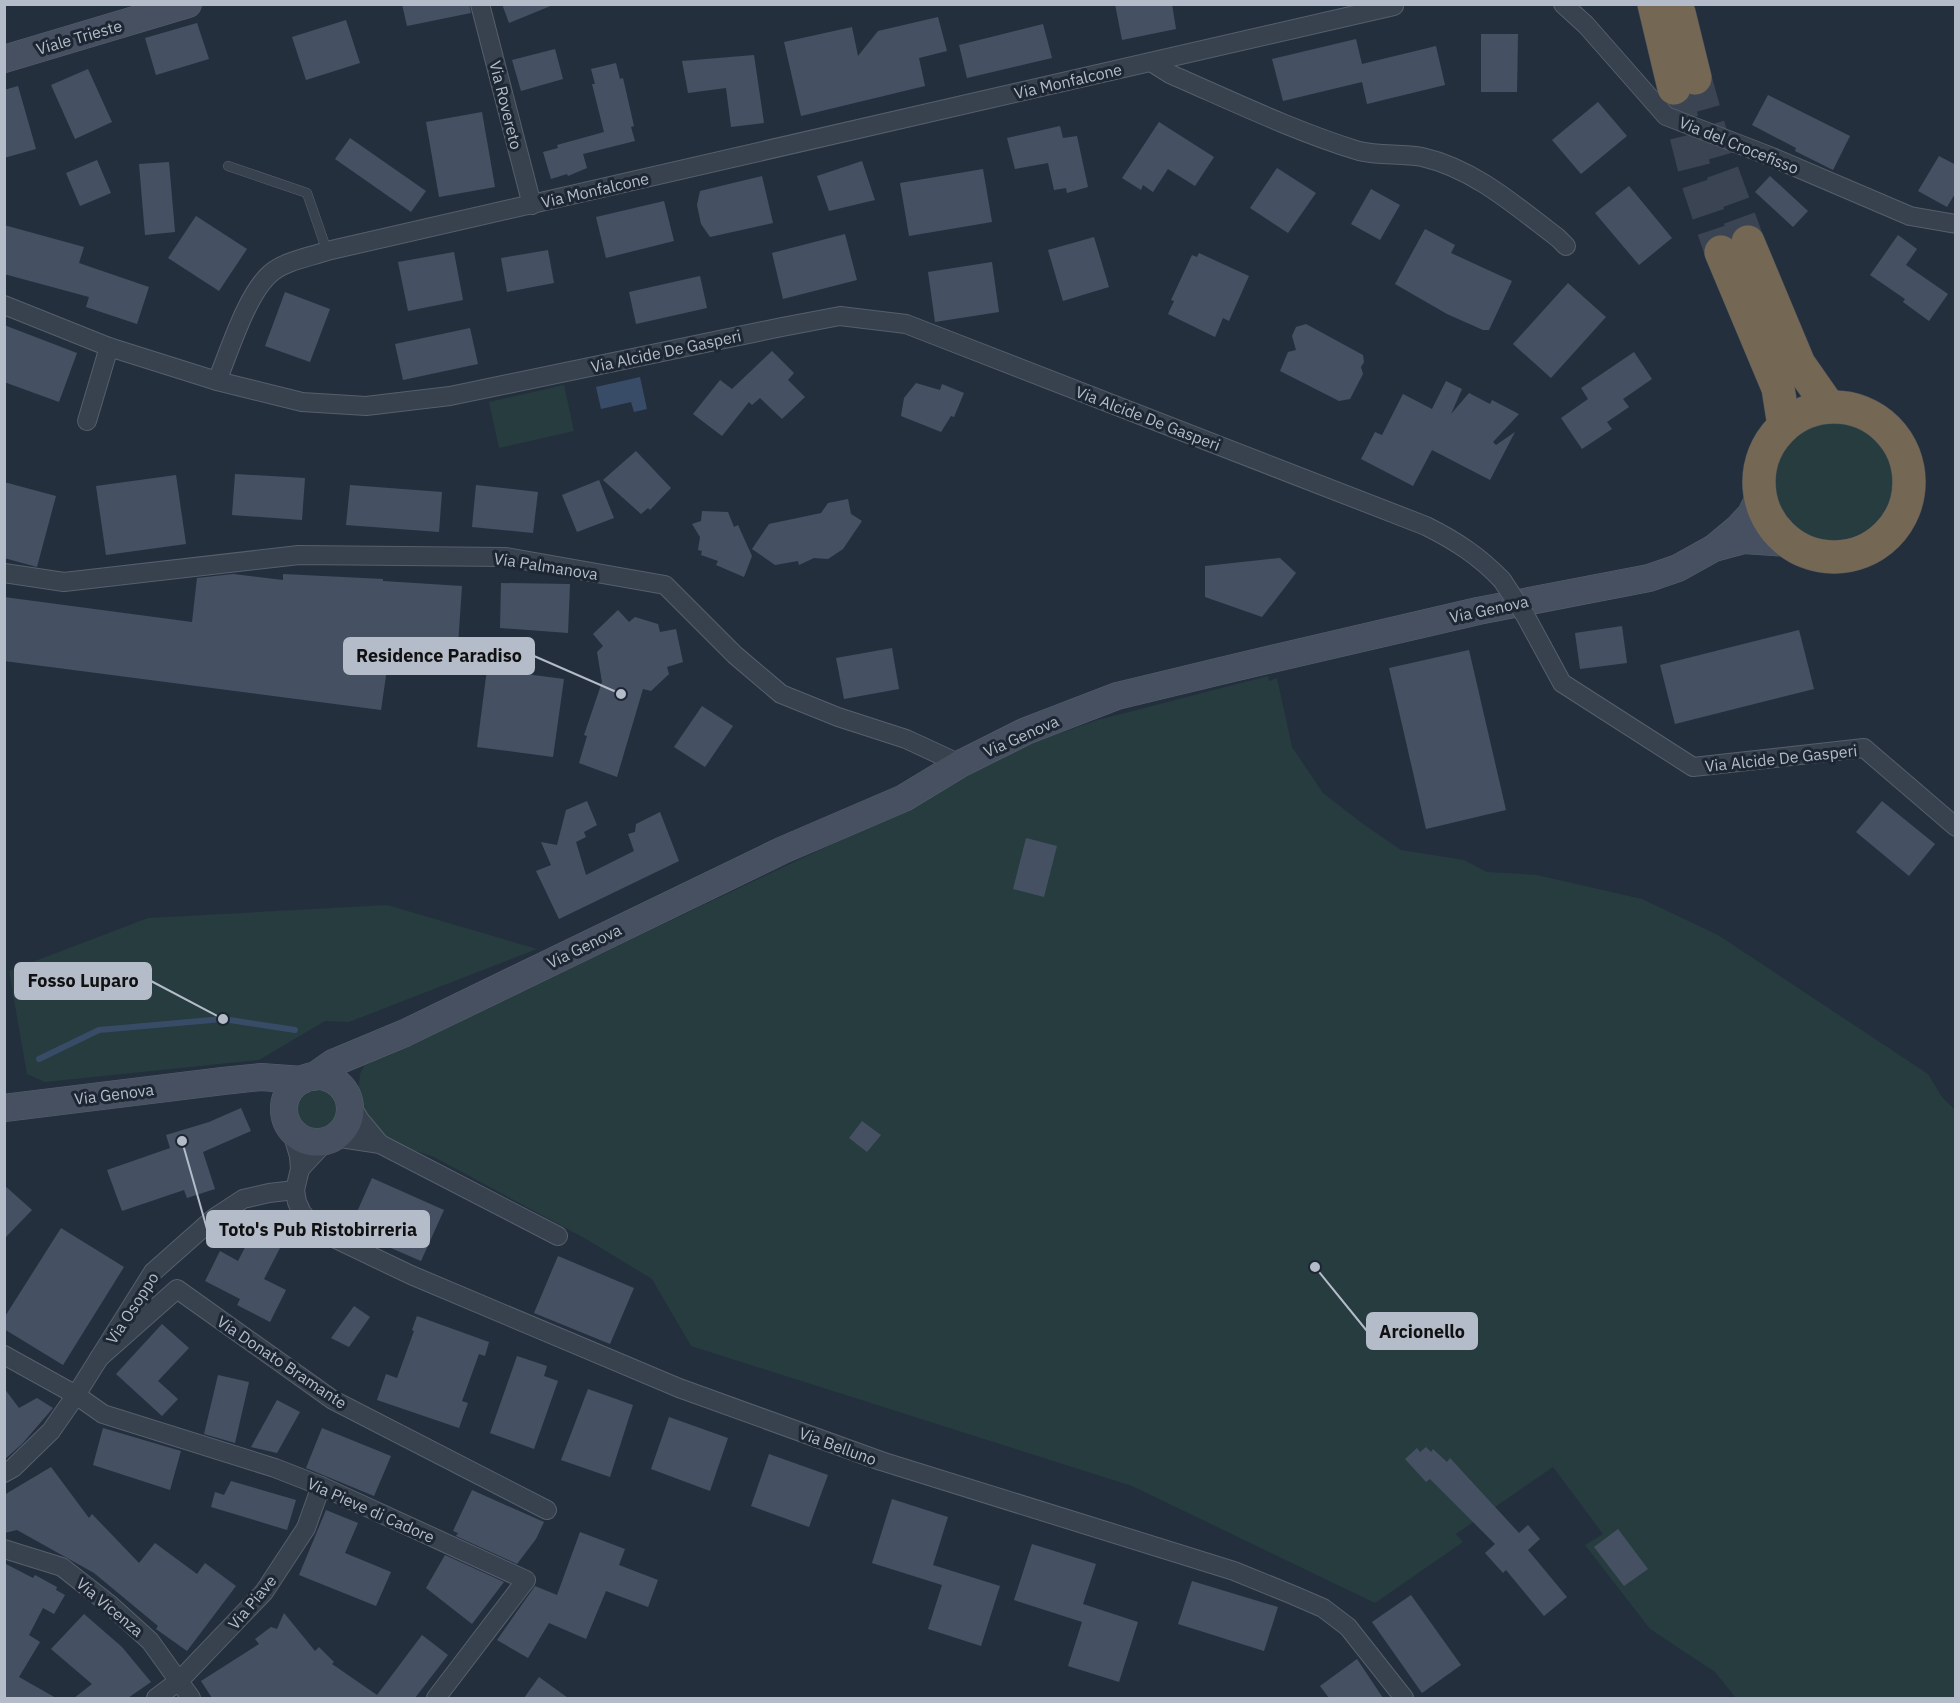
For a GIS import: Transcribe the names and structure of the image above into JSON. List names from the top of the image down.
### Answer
{
  "streets": {
    "highway": ["Via Genova"],
    "main road": ["Viale Trieste"],
    "street": [
      "Via Monfalcone",
      "Via Rovereto",
      "Via del Crocefisso",
      "Via Alcide De Gasperi",
      "Via Palmanova",
      "Via Osoppo",
      "Via Donato Bramante",
      "Via Belluno",
      "Via Pieve di Cadore",
      "Via Piave",
      "Via Vicenza"
    ]
  },
  "crossings": [
    ["Via Monfalcone", "Via Rovereto"],
    ["Via Monfalcone", "Via Alcide De Gasperi"],
    ["Via Palmanova", "Via Genova"],
    ["Via Osoppo", "Via Donato Bramante"],
    ["Via Osoppo", "Via Belluno"],
    ["Via Osoppo", "Via Pieve di Cadore"],
    ["Via Pieve di Cadore", "Via Piave"],
    ["Via Piave", "Via Vicenza"]
  ],
  "places": [
    "Residence Paradiso",
    "Fosso Luparo",
    "Toto's Pub Ristobirreria",
    "Arcionello"
  ]
}
